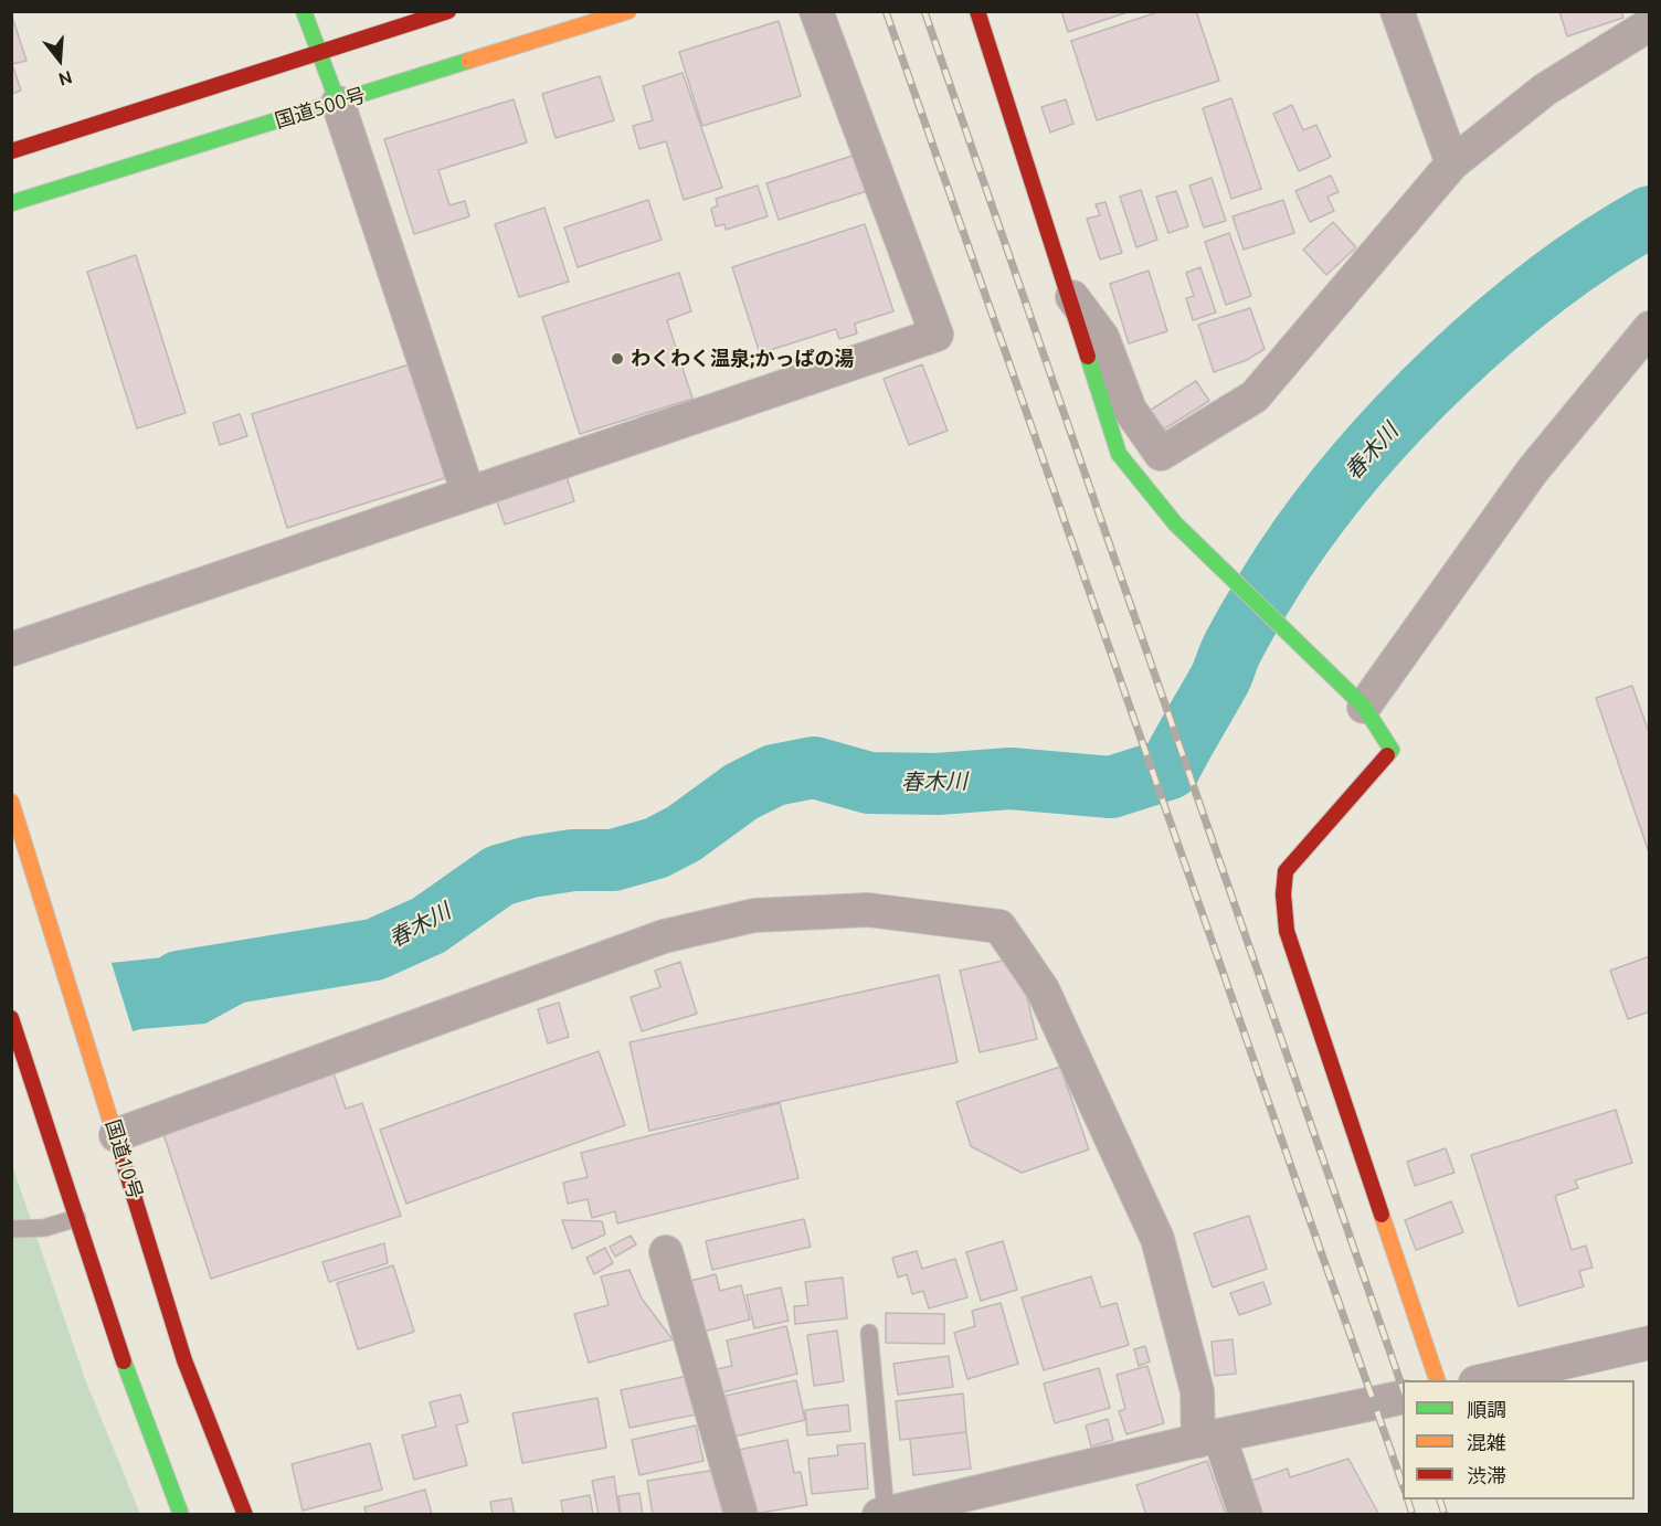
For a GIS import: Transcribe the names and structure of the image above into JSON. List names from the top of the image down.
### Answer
{
  "streets": {
    "main road": ["国道500号", "国道10号"]
  },
  "water": ["春木川"],
  "places": ["わくわく温泉;かっぱの湯"],
  "legend": ["順調", "混雑", "渋滞"],
  "north": "bottom"
}
